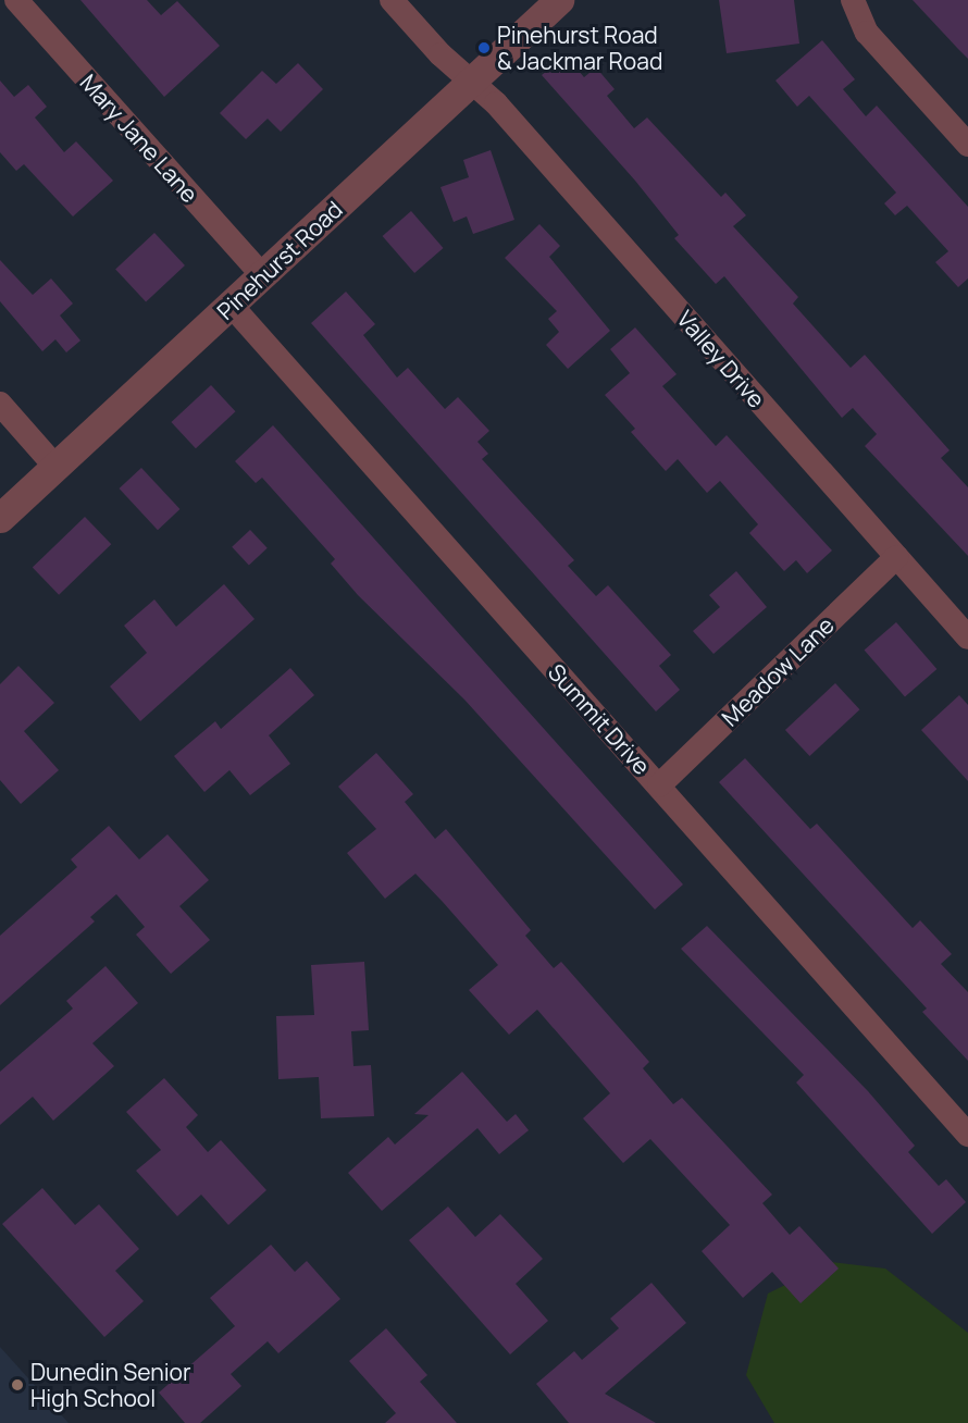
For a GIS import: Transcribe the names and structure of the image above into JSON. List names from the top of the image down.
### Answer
{
  "streets": {
    "street": [
      "Mary Jane Lane",
      "Pinehurst Road",
      "Valley Drive",
      "Meadow Lane",
      "Summit Drive"
    ]
  },
  "crossings": [
    ["Mary Jane Lane", "Pinehurst Road"],
    ["Pinehurst Road", "Valley Drive"],
    ["Pinehurst Road", "Summit Drive"],
    ["Valley Drive", "Meadow Lane"],
    ["Meadow Lane", "Summit Drive"]
  ],
  "places": ["Pinehurst Road & Jackmar Road", "Dunedin Senior High School"]
}
